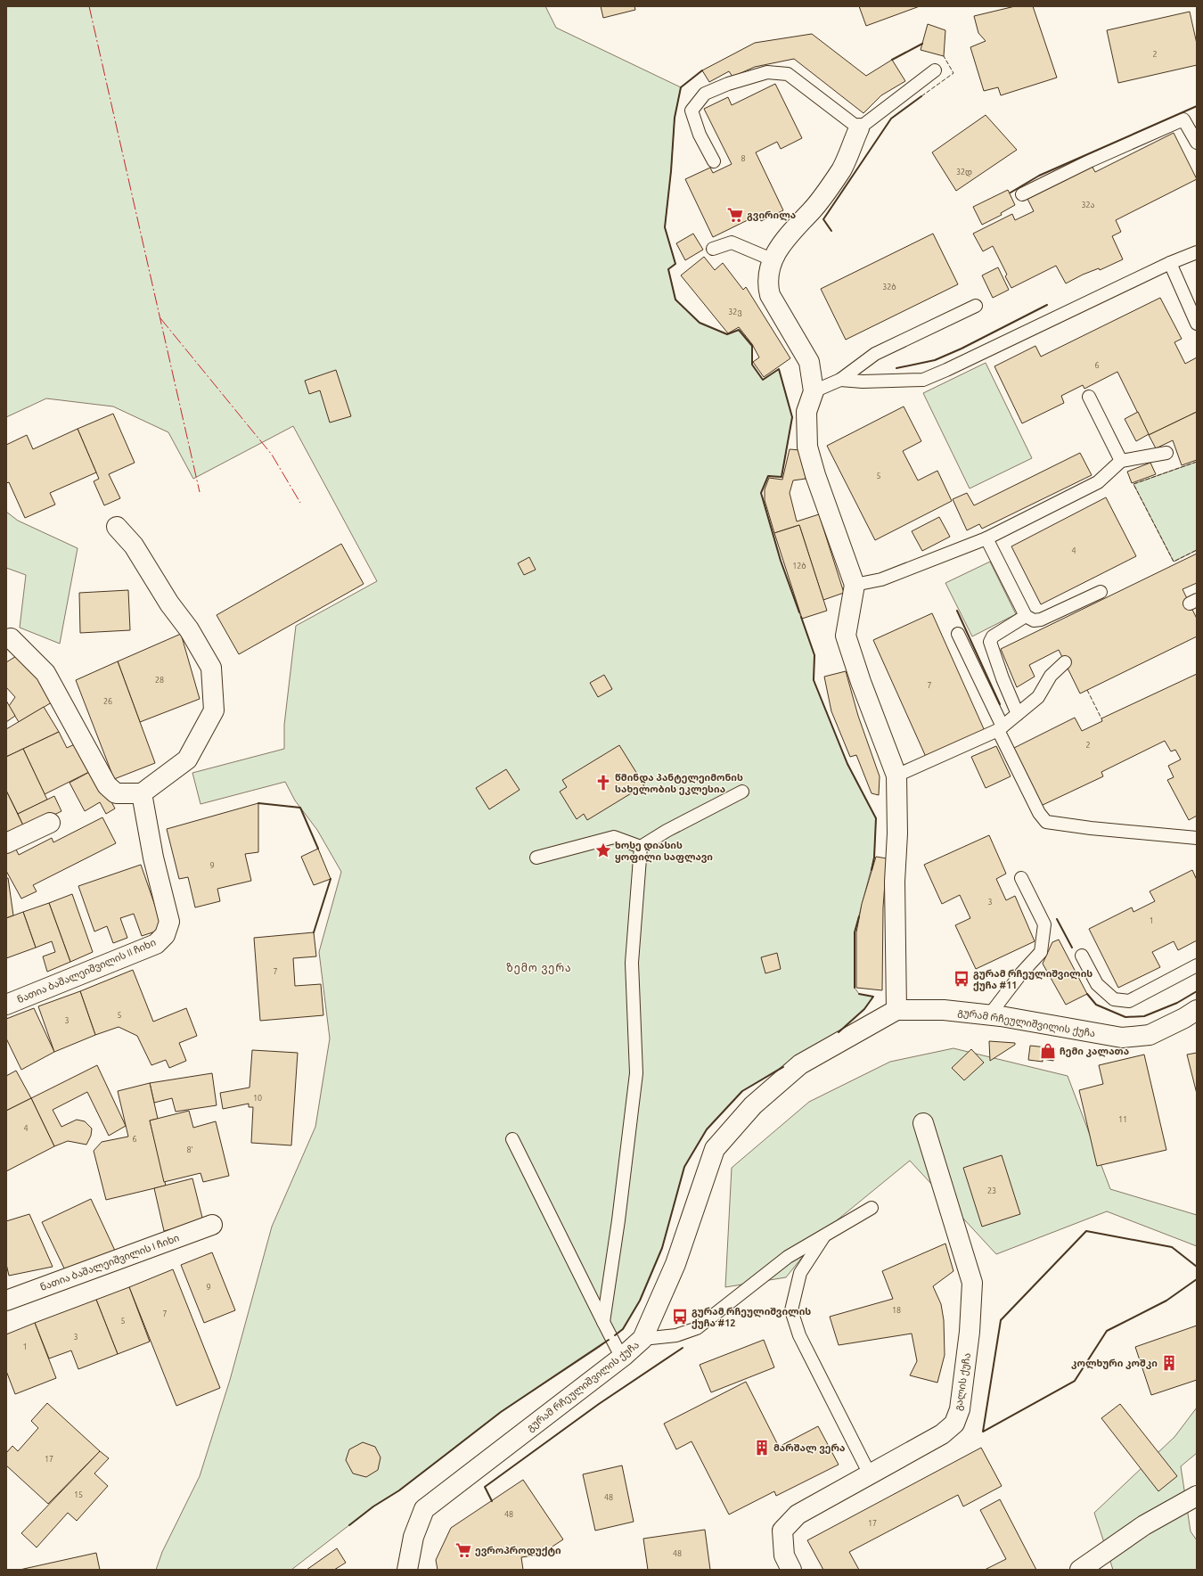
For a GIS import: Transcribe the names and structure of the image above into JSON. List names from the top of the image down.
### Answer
{
  "streets": {
    "street": [
      "ნათია ბაშალეიშვილის II ჩიხი",
      "გურამ რჩეულიშვილის ქუჩა",
      "ნათია ბაშალეიშვილის I ჩიხი",
      "გალის ქუჩა"
    ]
  },
  "districts": ["ზემო ვერა"],
  "places": {
    "supermarket": ["გვირილა", "ევროპროდუქტი"],
    "church": ["წმინდა პანტელეიმონის სახელობის ეკლესია"],
    "place": ["ხოსე დიასის ყოფილი საფლავი"],
    "bus stop": ["გურამ რჩეულიშვილის ქუჩა #11", "გურამ რჩეულიშვილის ქუჩა #12"],
    "shop": ["ჩემი კალათა"],
    "building": ["კოლხური კოშკი", "მარშალ ვერა"]
  },
  "house_numbers": [
    "2",
    "8",
    "32დ",
    "32ა",
    "32ბ",
    "32ვ",
    "6",
    "5",
    "4",
    "12ბ",
    "28",
    "7",
    "26",
    "2",
    "9",
    "3",
    "1",
    "7",
    "5",
    "3",
    "10",
    "11",
    "4",
    "6",
    "8'",
    "23",
    "9",
    "18",
    "7",
    "5",
    "3",
    "1",
    "17",
    "15",
    "48",
    "48",
    "17",
    "48"
  ]
}
